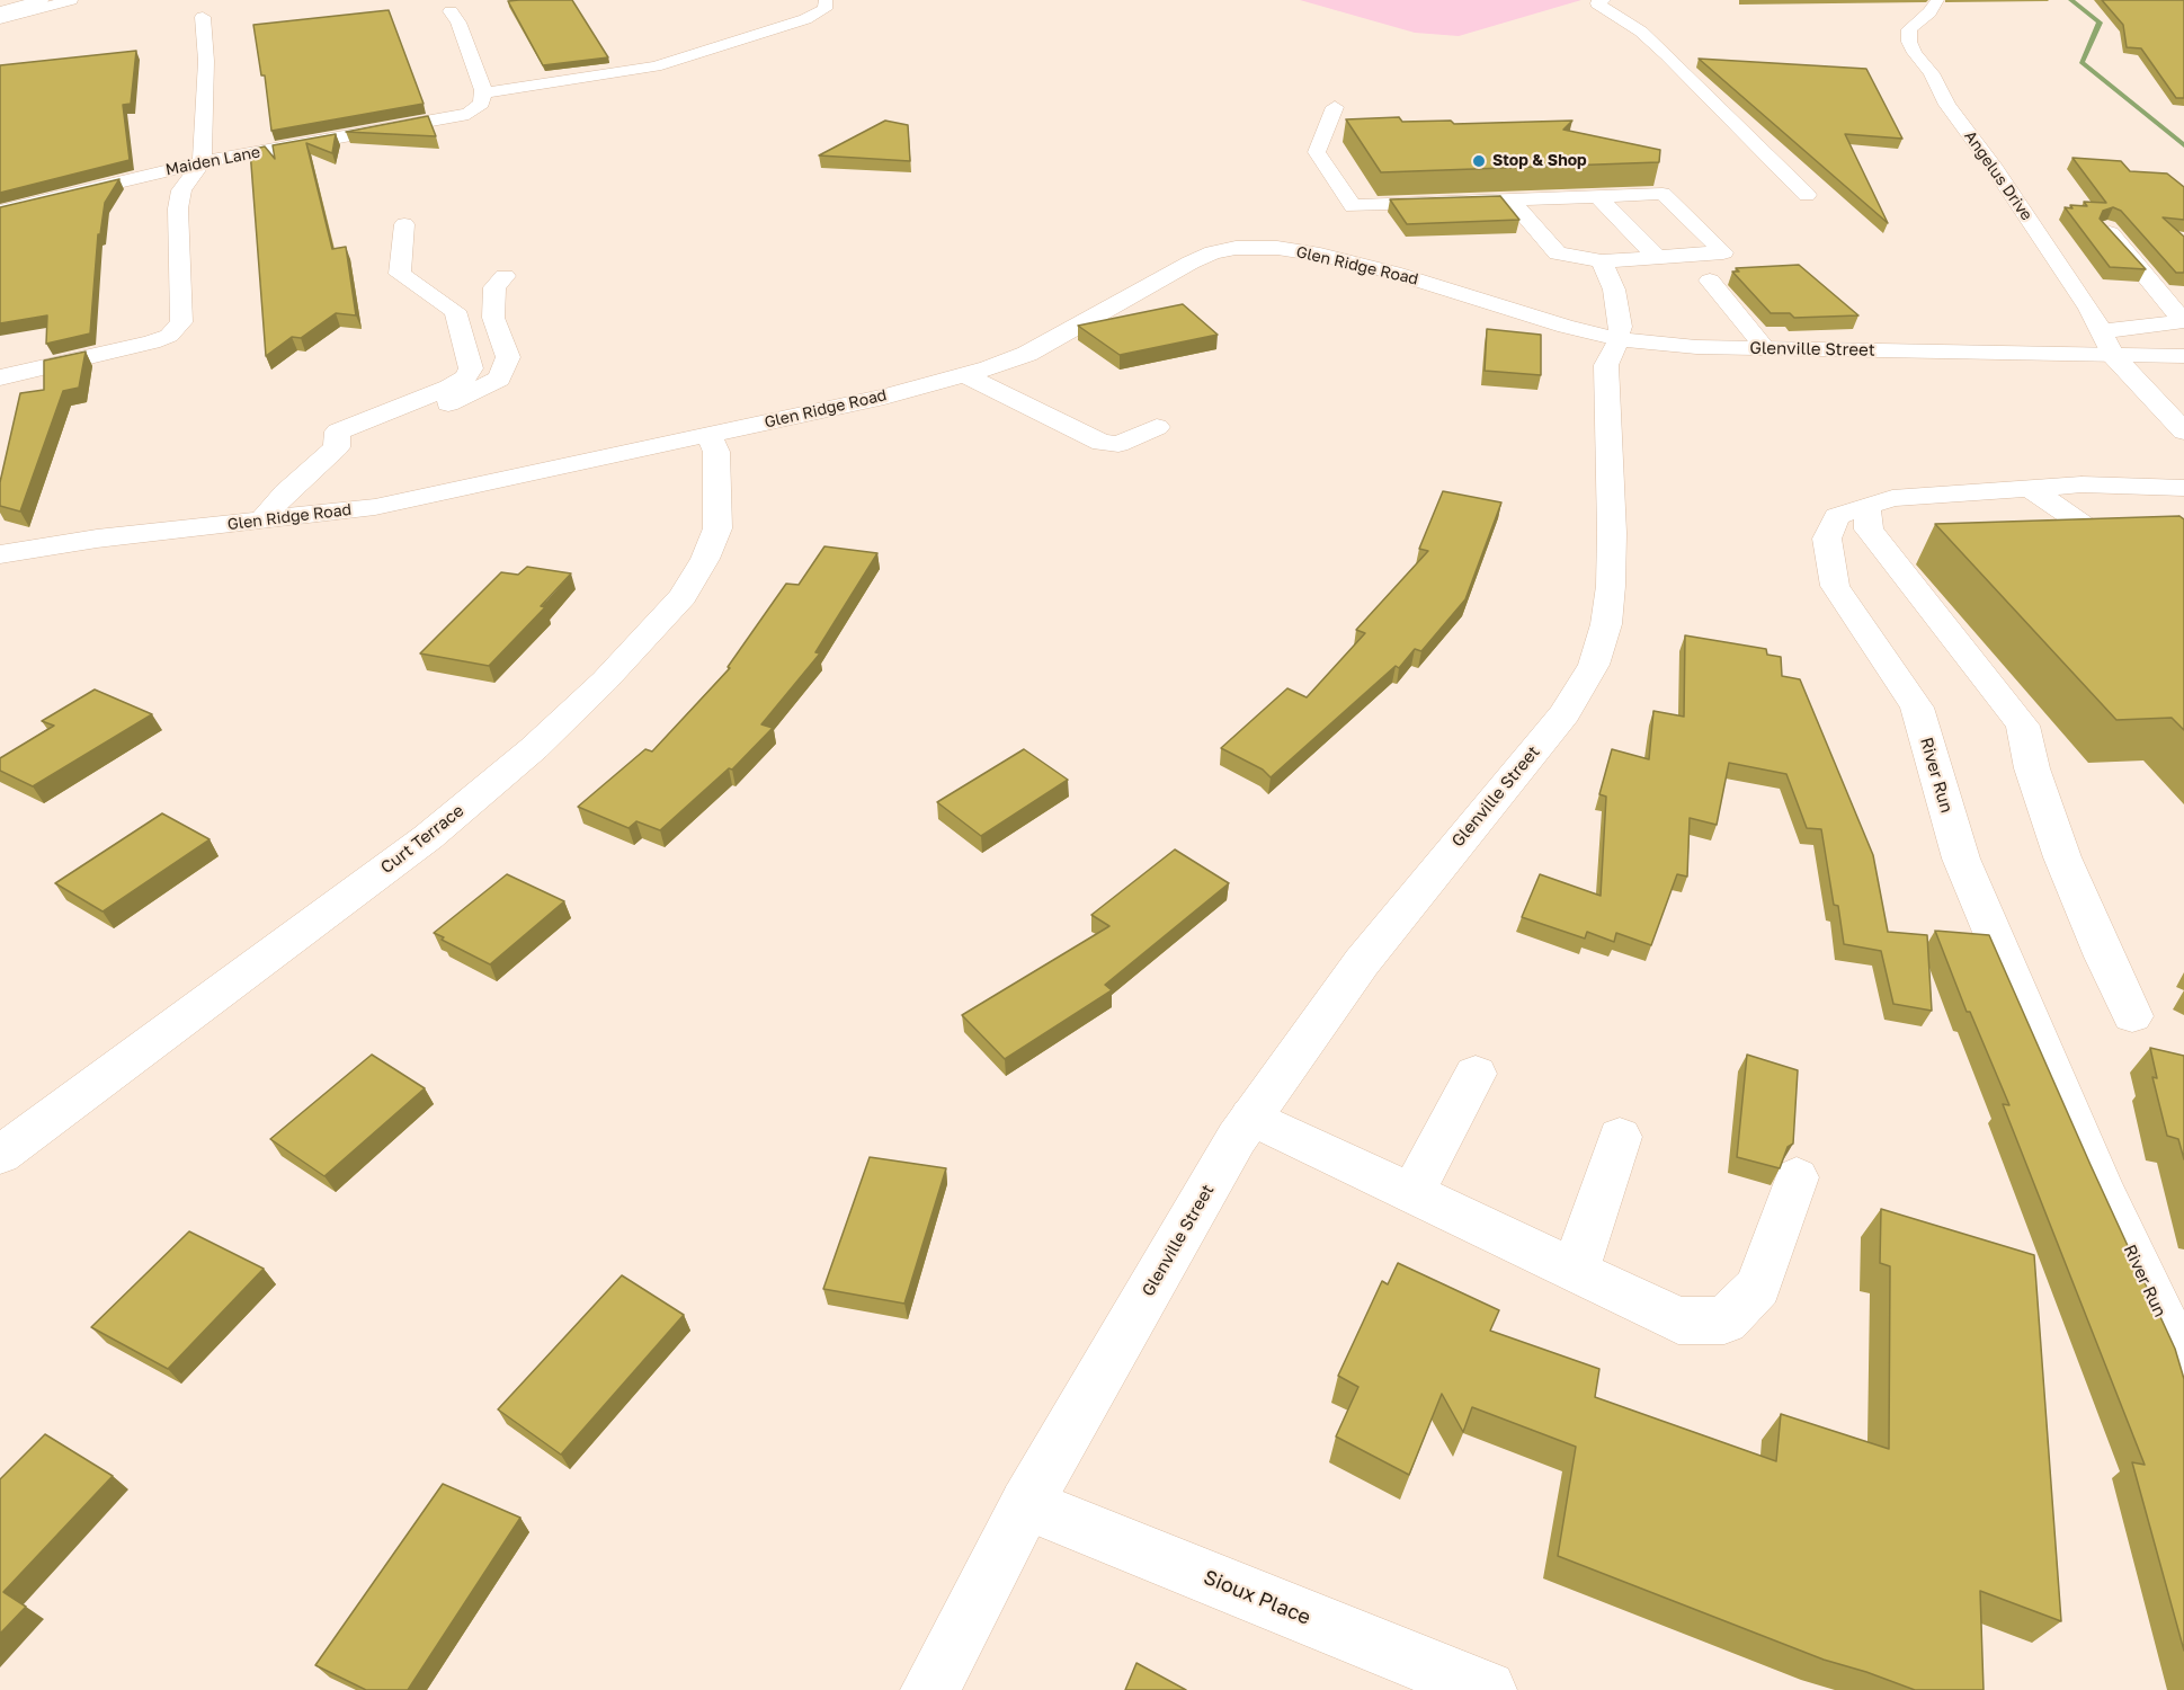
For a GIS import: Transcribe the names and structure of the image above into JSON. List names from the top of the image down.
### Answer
{
  "streets": {
    "main road": [
      "Maiden Lane",
      "Angelus Drive",
      "Glen Ridge Road",
      "Glenville Street",
      "River Run",
      "Curt Terrace",
      "Sioux Place"
    ]
  },
  "crossings": [
    ["Angelus Drive", "Glenville Street"],
    ["Glen Ridge Road", "Glenville Street"],
    ["Glen Ridge Road", "Curt Terrace"],
    ["Glenville Street", "Sioux Place"]
  ],
  "places": ["Stop & Shop"]
}
